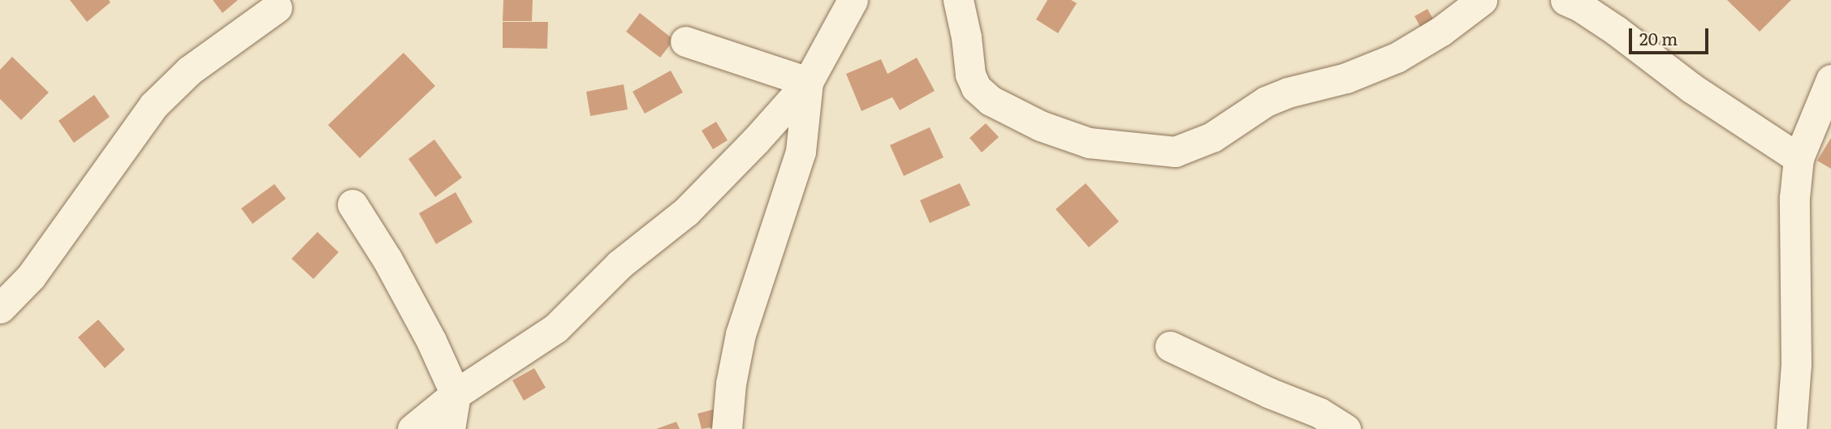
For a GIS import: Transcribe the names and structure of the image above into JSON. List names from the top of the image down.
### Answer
{
  "scale_bar": "20 m"
}
